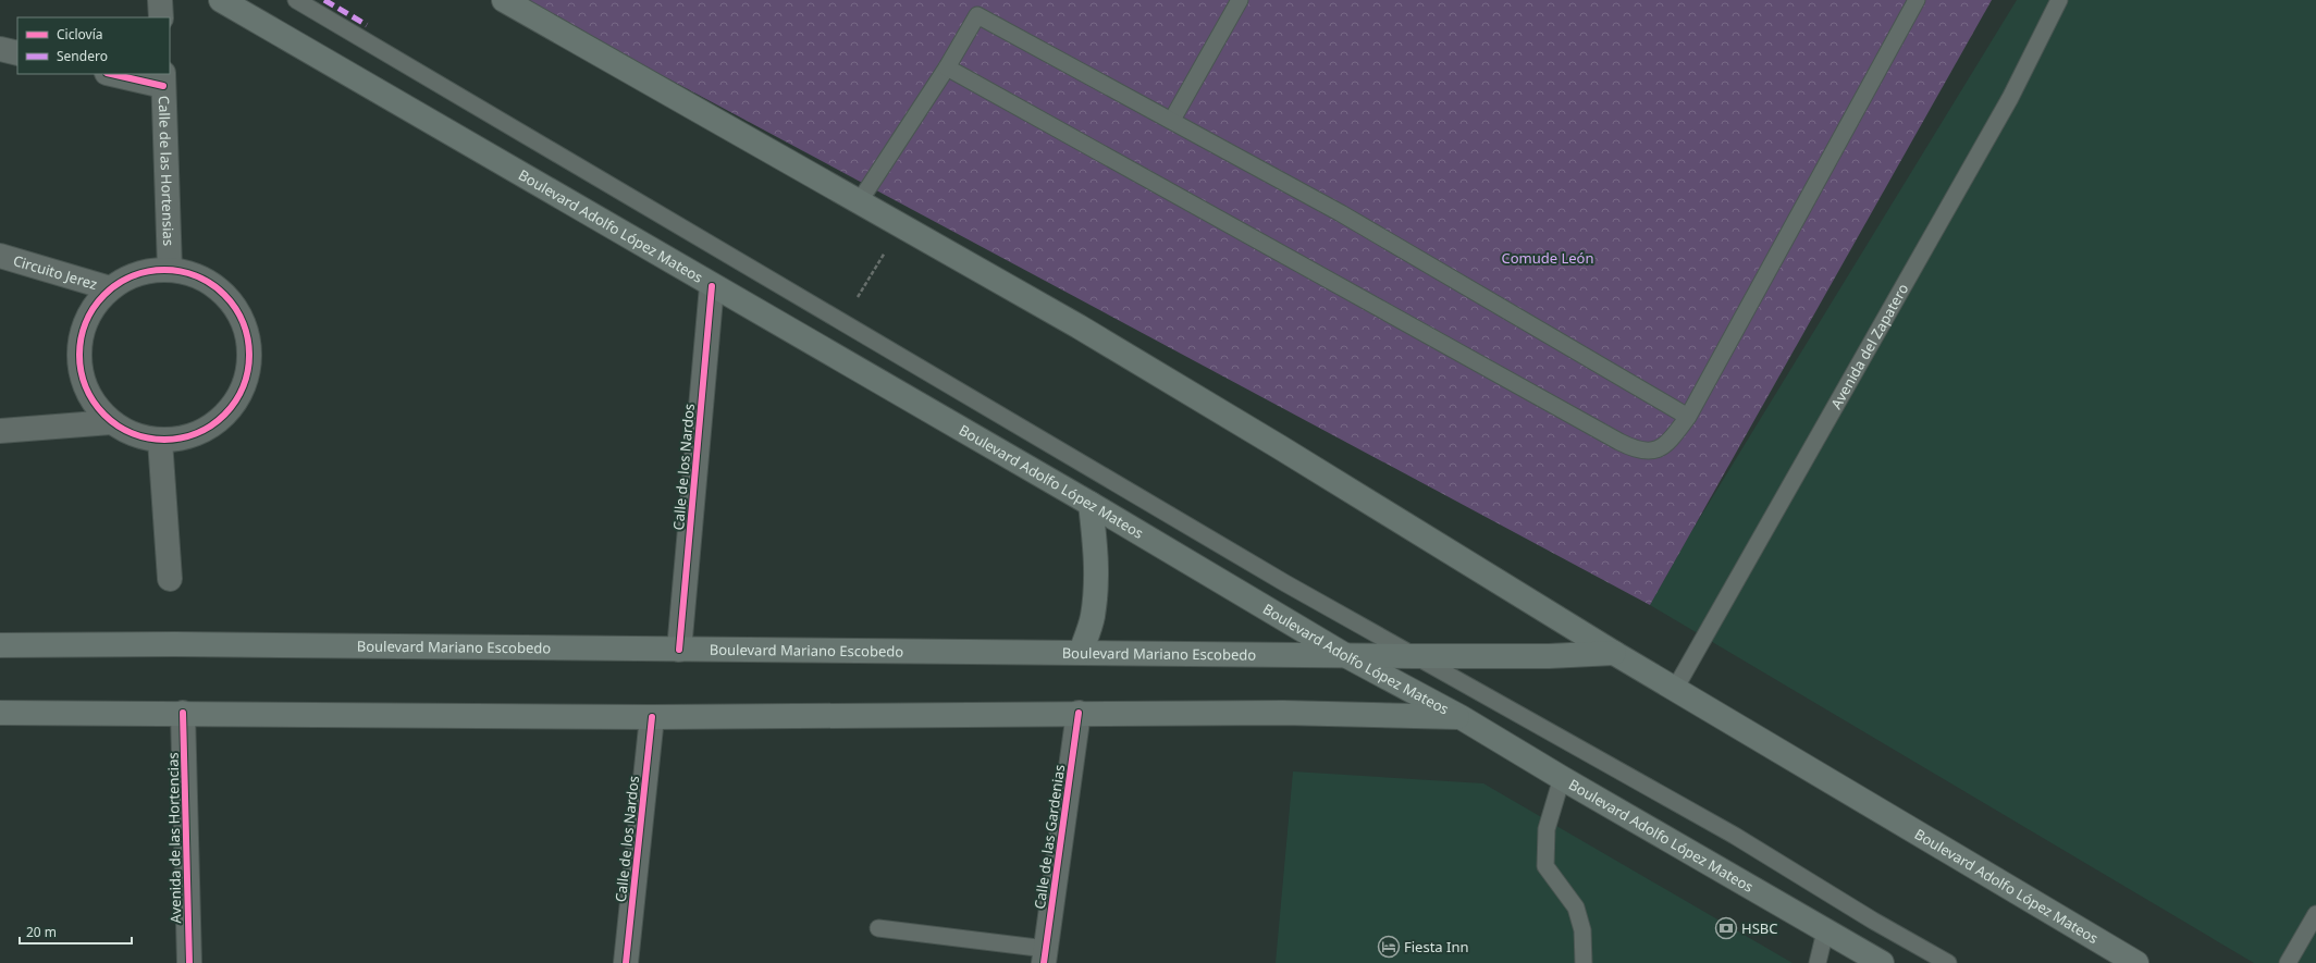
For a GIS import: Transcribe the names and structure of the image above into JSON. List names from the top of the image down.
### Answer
{
  "streets": {
    "main road": ["Boulevard Adolfo López Mateos", "Boulevard Mariano Escobedo"],
    "street": [
      "Calle de las Hortensias",
      "Circuito Jerez",
      "Calle de los Nardos",
      "Calle de las Gardenias",
      "Avenida de las Hortencias"
    ],
    "lane": ["Avenida del Zapatero"]
  },
  "crossings": [
    ["Boulevard Adolfo López Mateos", "Avenida del Zapatero"],
    ["Boulevard Adolfo López Mateos", "Calle de los Nardos"],
    ["Boulevard Adolfo López Mateos", "Boulevard Mariano Escobedo"],
    ["Calle de los Nardos", "Boulevard Mariano Escobedo"]
  ],
  "parks": ["Comude León"],
  "places": {
    "bank": ["HSBC"],
    "hotel": ["Fiesta Inn"]
  },
  "legend": ["Ciclovía", "Sendero"],
  "scale_bar": "20 m"
}
